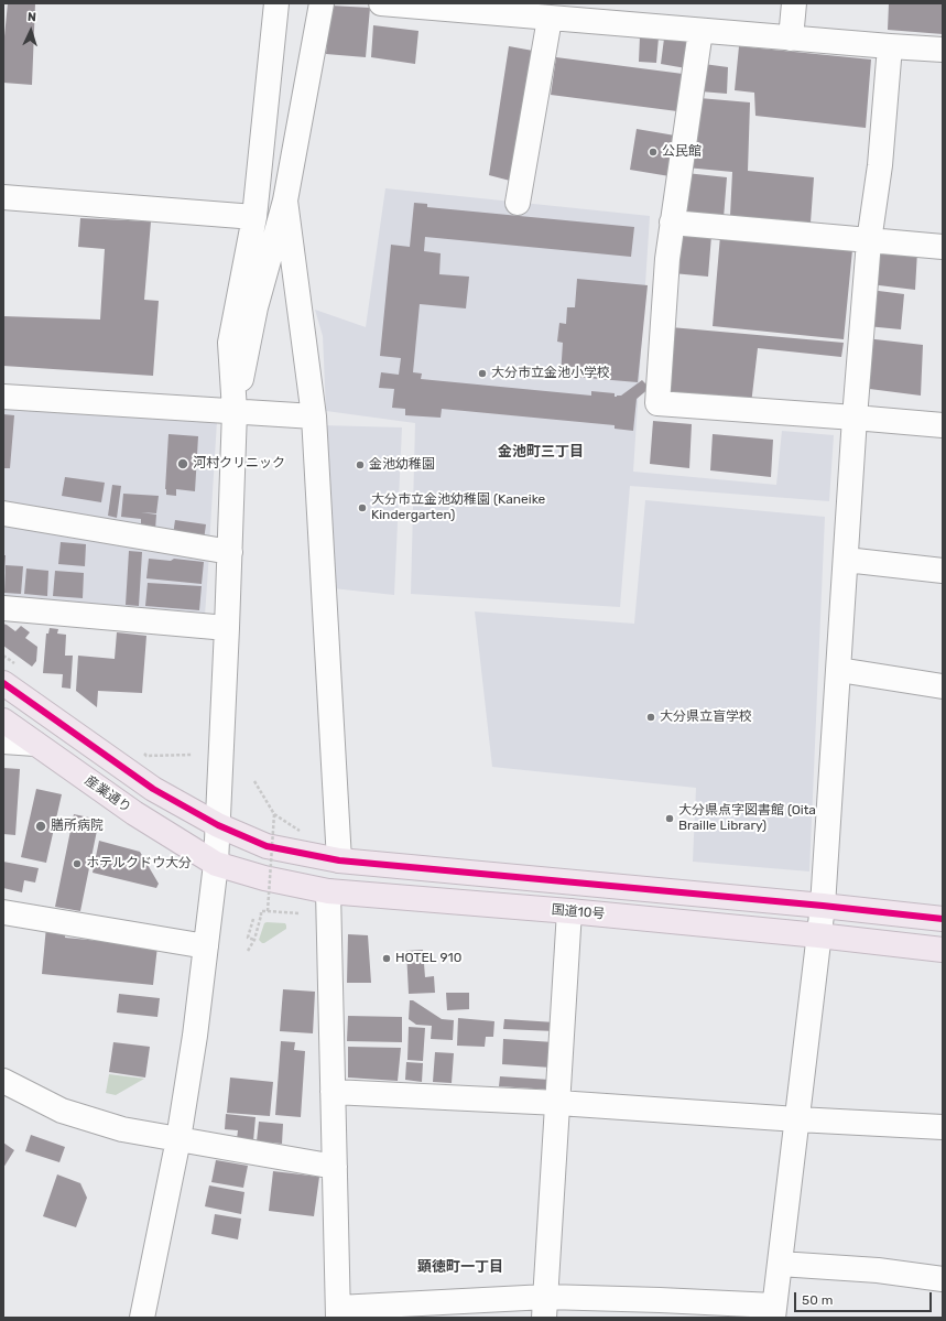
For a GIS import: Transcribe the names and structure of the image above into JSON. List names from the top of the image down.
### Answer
{
  "streets": {
    "highway": ["産業通り", "国道10号"]
  },
  "crossings": [
    ["産業通り", "国道10号"]
  ],
  "districts": ["金池町三丁目", "顕徳町一丁目"],
  "places": [
    "公民館",
    "大分市立金池小学校",
    "河村クリニック",
    "金池幼稚園",
    "大分市立金池幼稚園 (Kaneike Kindergarten)",
    "大分県立盲学校",
    "大分県点字図書館 (Oita Braille Library)",
    "膳所病院",
    "ホテルクドウ大分",
    "HOTEL 910"
  ],
  "scale_bar": "50 m",
  "north": "top"
}
